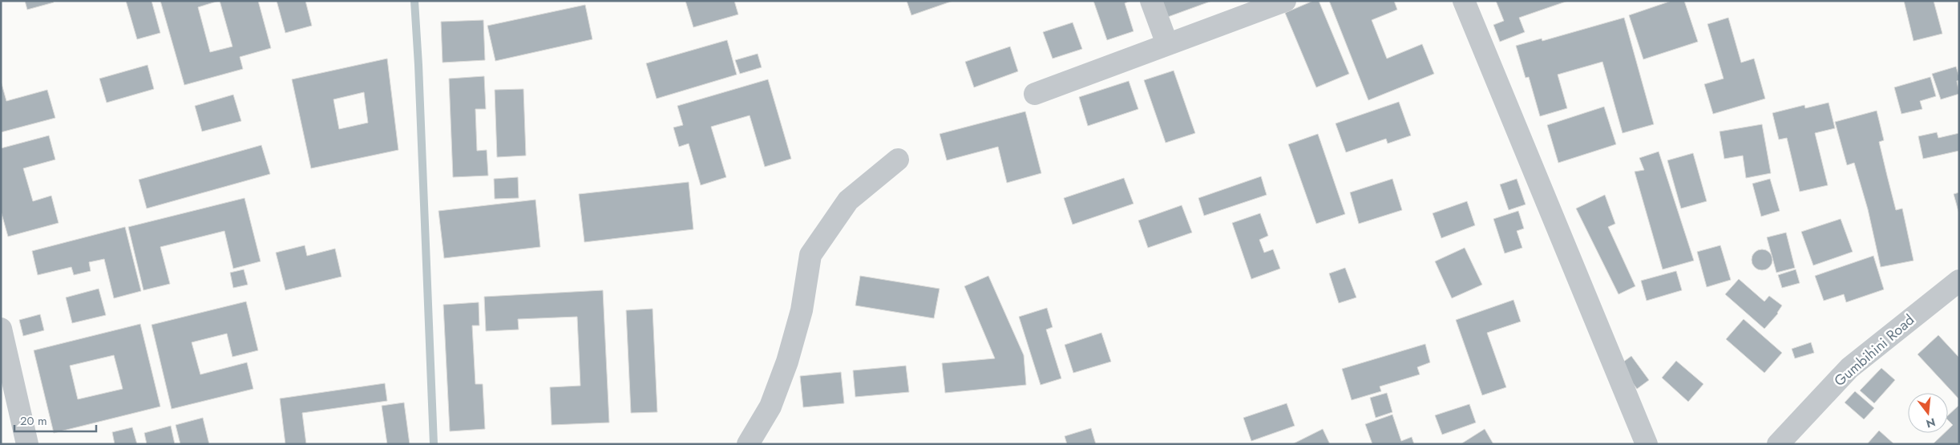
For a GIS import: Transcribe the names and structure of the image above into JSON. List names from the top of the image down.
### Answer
{
  "streets": {
    "street": ["Gumbihini Road"]
  },
  "scale_bar": "20 m",
  "north": "bottom"
}
